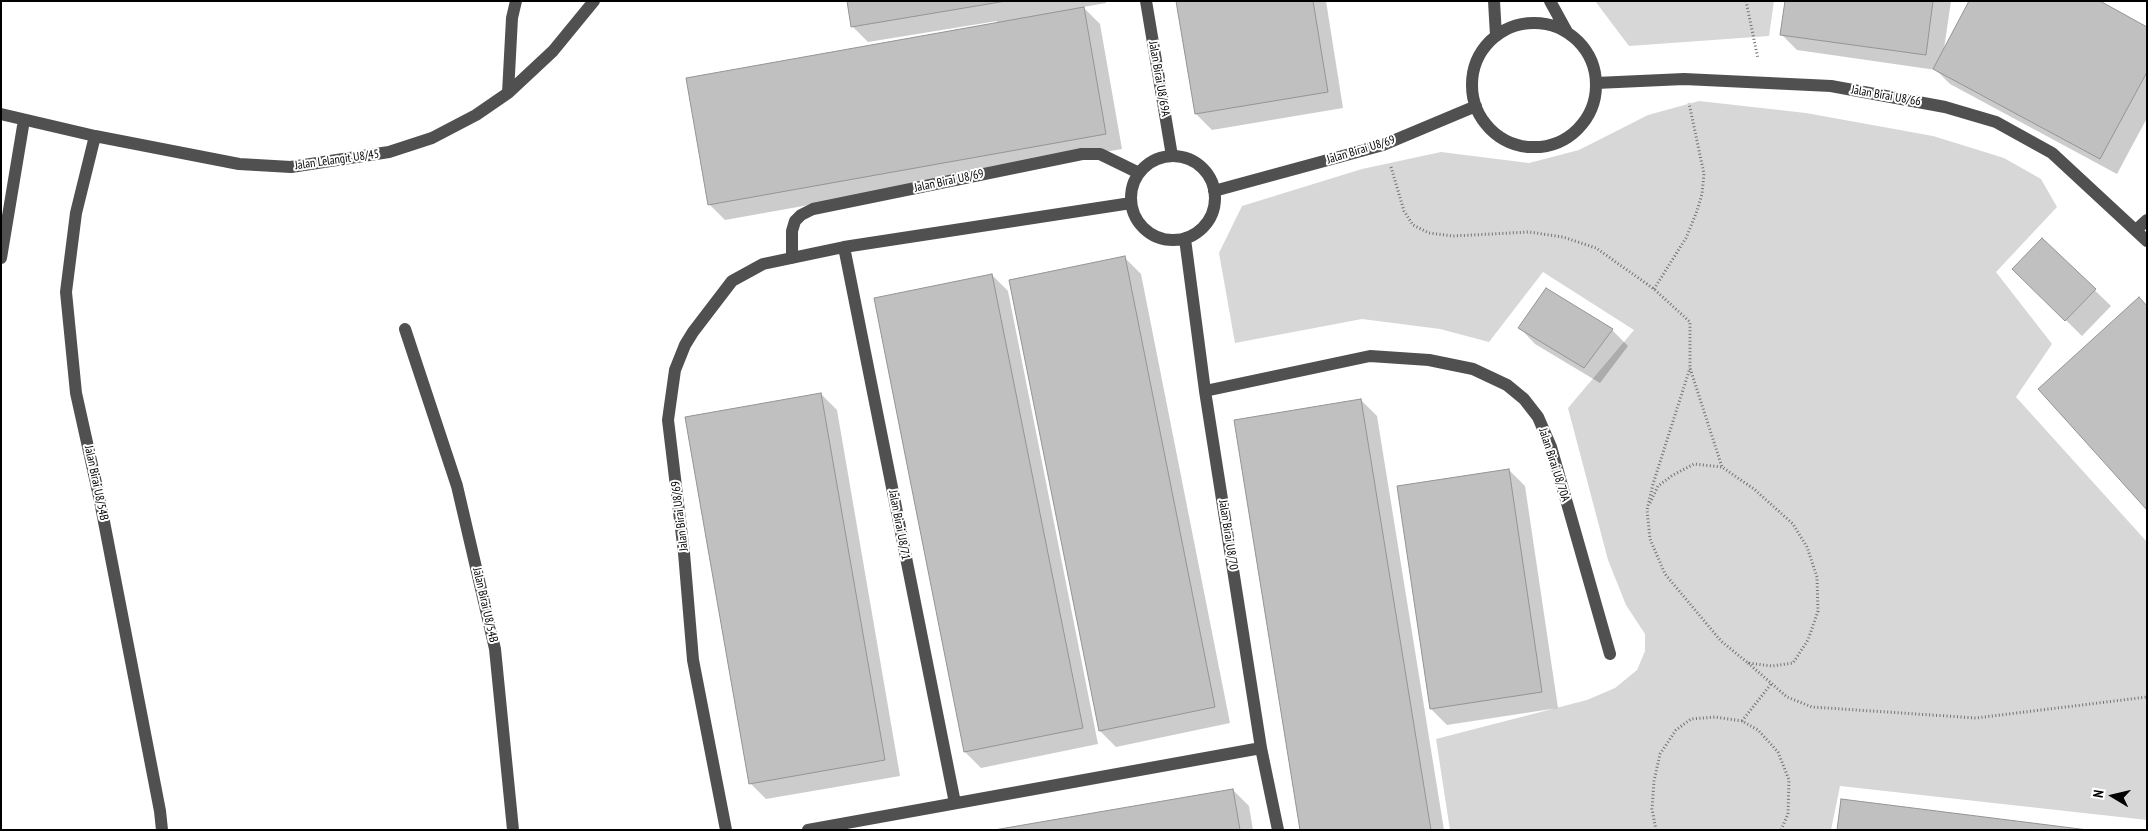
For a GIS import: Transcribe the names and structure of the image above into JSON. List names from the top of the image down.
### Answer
{
  "streets": {
    "street": [
      "Jalan Birai U8/69A",
      "Jalan Birai U8/66",
      "Jalan Birai U8/69",
      "Jalan Lelangit U8/45",
      "Jalan Birai U8/70A",
      "Jalan Birai U8/54B",
      "Jalan Birai U8/71",
      "Jalan Birai U8/70"
    ]
  },
  "crossings": [
    ["Jalan Birai U8/69A", "Jalan Birai U8/69"],
    ["Jalan Birai U8/69A", "Jalan Birai U8/70"],
    ["Jalan Birai U8/66", "Jalan Birai U8/69"],
    ["Jalan Birai U8/69", "Jalan Birai U8/71"],
    ["Jalan Birai U8/69", "Jalan Birai U8/70"],
    ["Jalan Lelangit U8/45", "Jalan Birai U8/54B"],
    ["Jalan Birai U8/70A", "Jalan Birai U8/70"]
  ],
  "north": "left"
}
